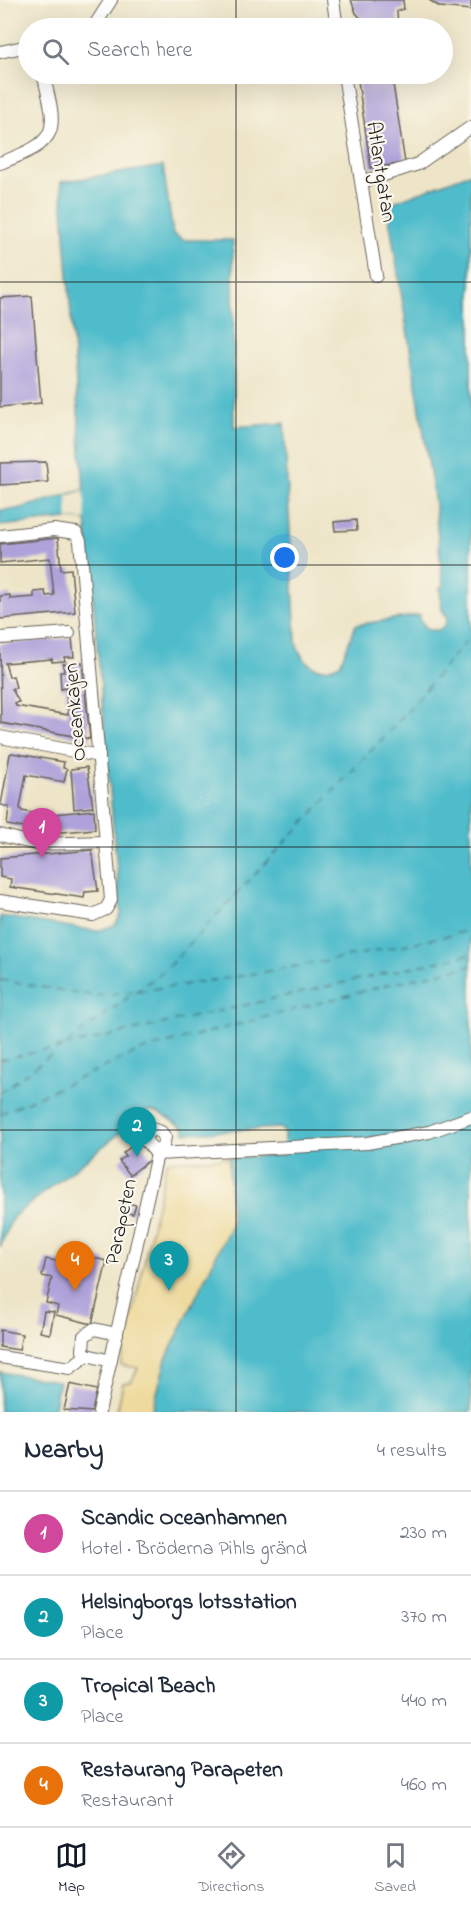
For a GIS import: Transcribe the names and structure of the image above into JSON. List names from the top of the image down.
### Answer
{
  "streets": {
    "street": ["Atlantgatan", "Oceankajen", "Parapeten"]
  },
  "page": {
    "search": "Search here",
    "pins": [
      "1",
      "2",
      "3",
      "4"
    ],
    "heading": ["Nearby", "4 results"],
    "list": [
      {
        "mark": "1",
        "name": "Scandic Oceanhamnen",
        "note": "Hotel · Bröderna Pihls gränd",
        "value": "230 m"
      },
      {
        "mark": "2",
        "name": "Helsingborgs lotsstation",
        "note": "Place",
        "value": "370 m"
      },
      {
        "mark": "3",
        "name": "Tropical Beach",
        "note": "Place",
        "value": "440 m"
      },
      {
        "mark": "4",
        "name": "Restaurang Parapeten",
        "note": "Restaurant",
        "value": "460 m"
      }
    ],
    "nav": ["Map", "Directions", "Saved"]
  }
}
